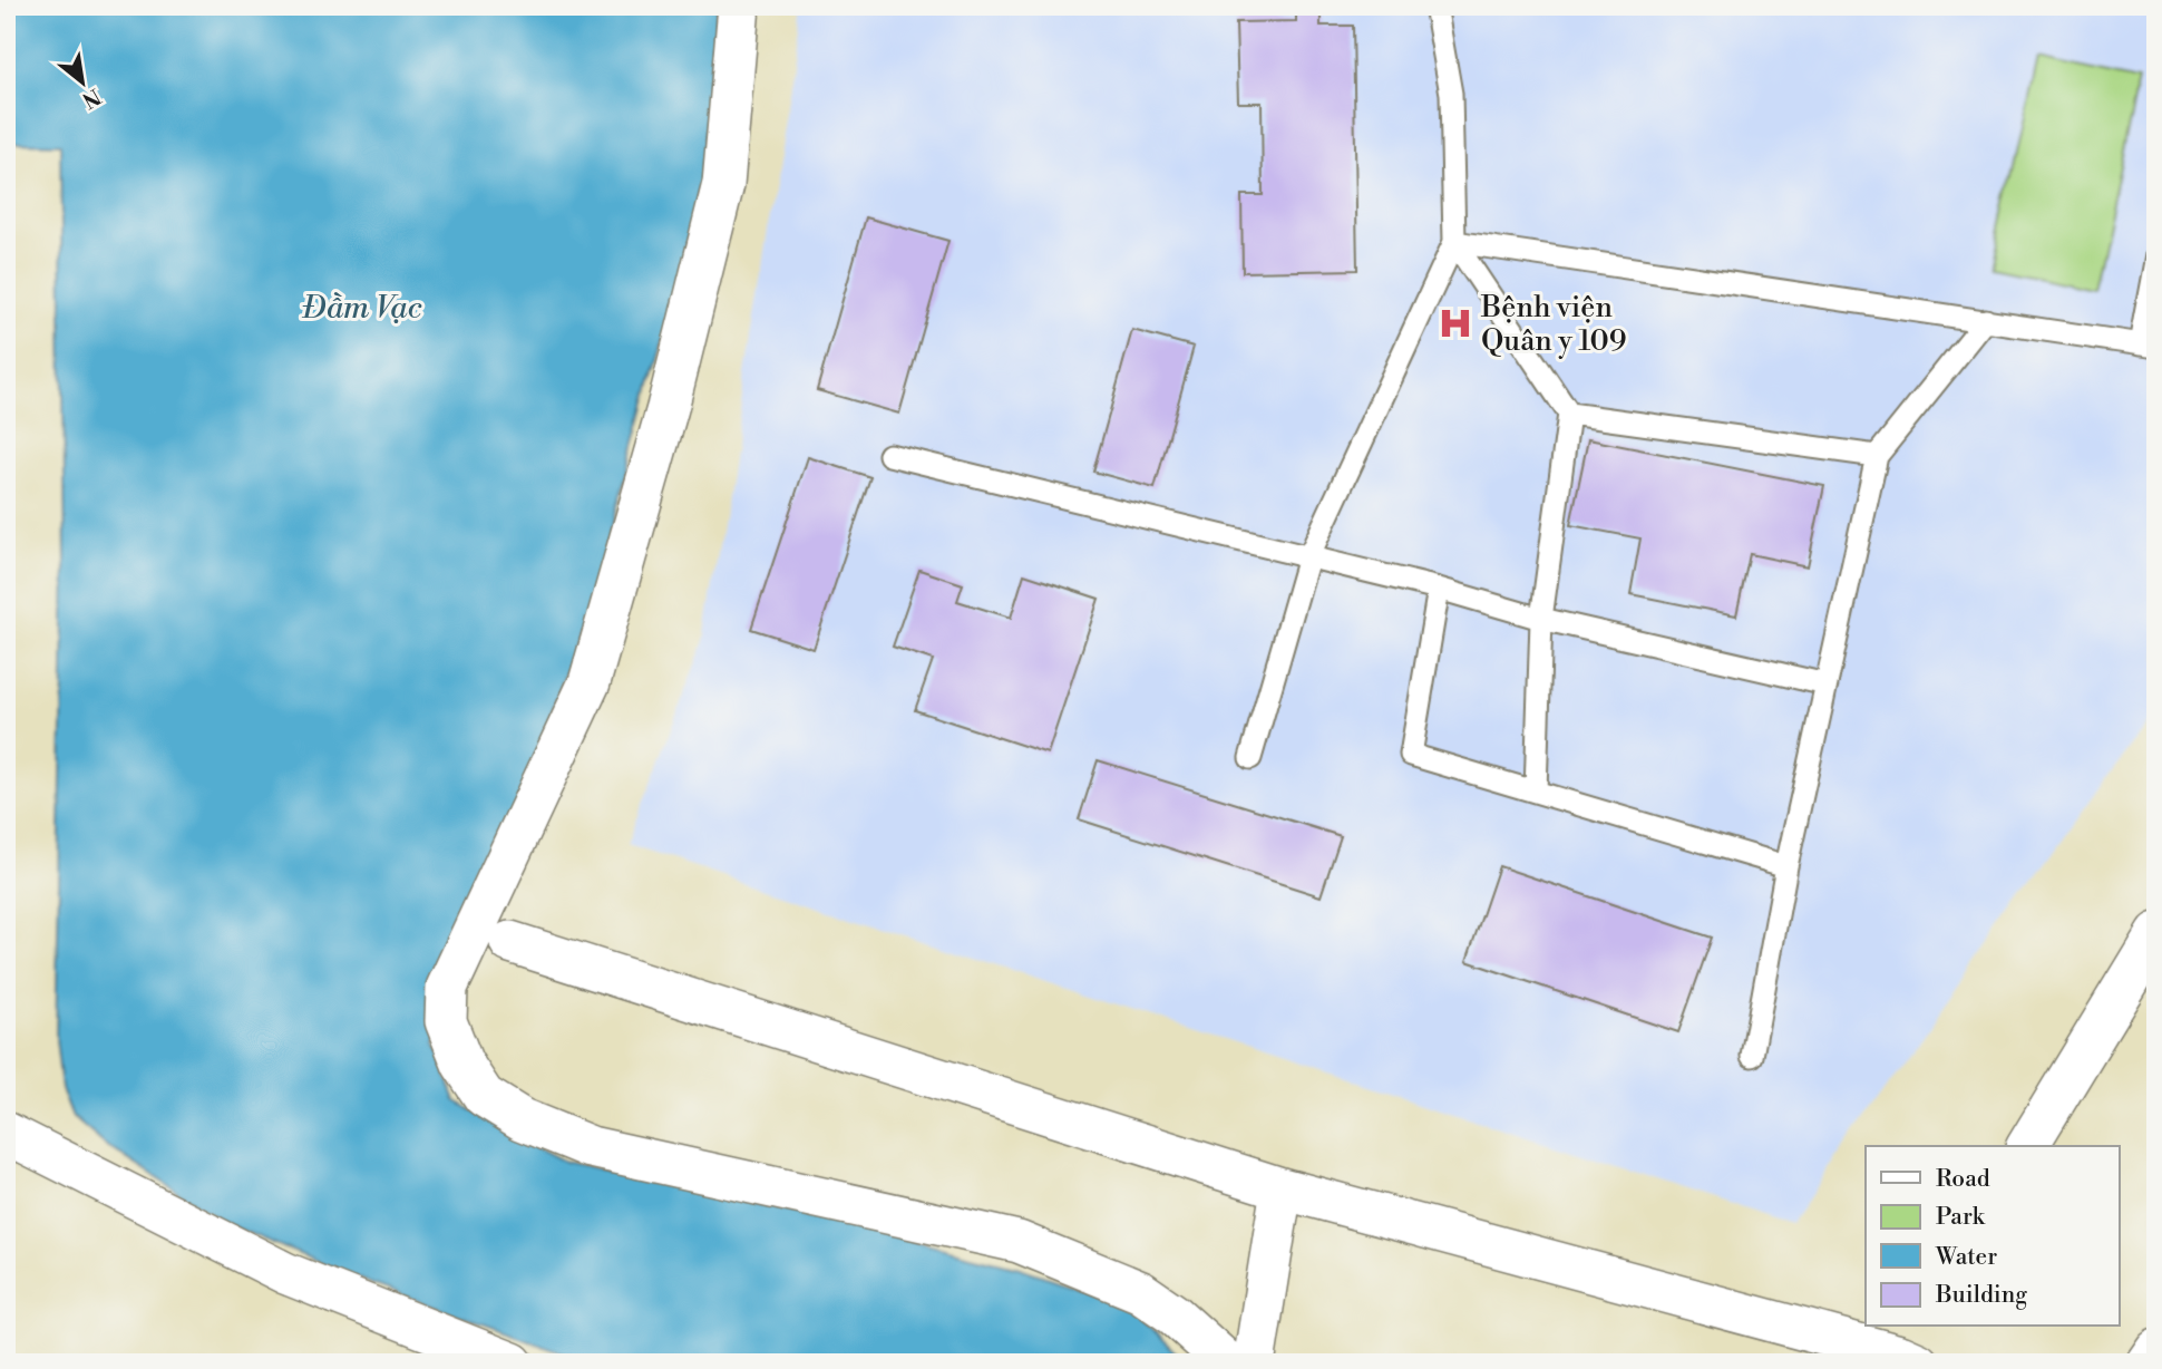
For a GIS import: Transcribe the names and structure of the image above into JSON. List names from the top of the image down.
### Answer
{
  "water": ["Đầm Vạc"],
  "places": {
    "hospital": ["Bệnh viện Quân y 109"]
  },
  "legend": [
    "Road",
    "Park",
    "Water",
    "Building"
  ],
  "north": "bottom right"
}
